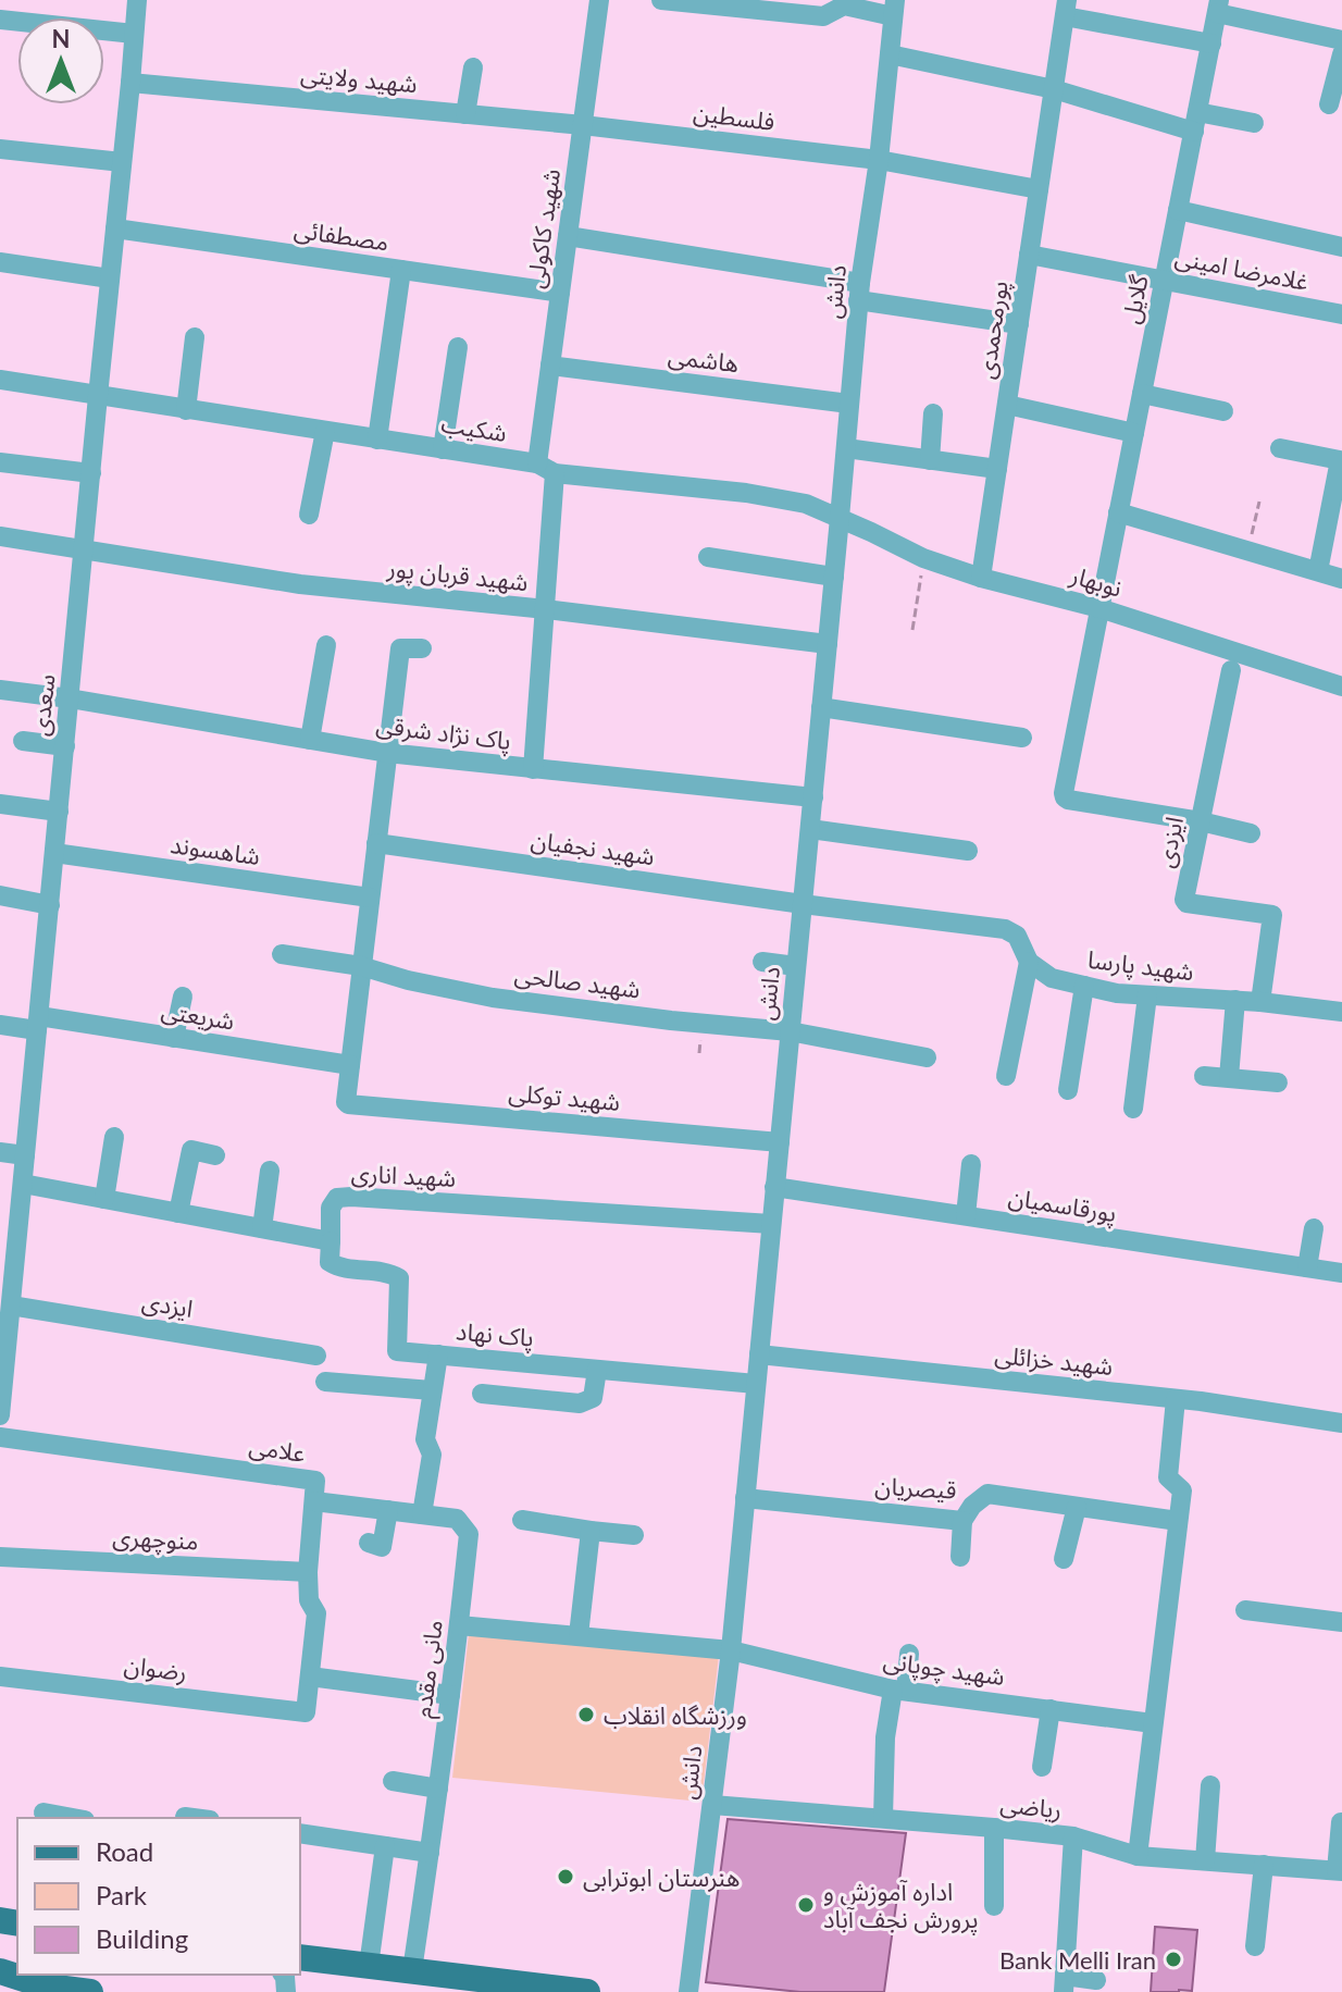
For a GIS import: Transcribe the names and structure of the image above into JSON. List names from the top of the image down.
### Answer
{
  "streets": {
    "street": [
      "شهید ولایتی",
      "فلسطین",
      "شهید کاکولی",
      "مصطفائی",
      "غلامرضا امینی",
      "دانش",
      "گلایل",
      "پورمحمدی",
      "هاشمی",
      "شکیب",
      "شهید قربان پور",
      "نوبهار",
      "سعدی",
      "پاک نژاد شرقی",
      "ایزدی",
      "شهید نجفیان",
      "شاهسوند",
      "شهید پارسا",
      "شهید صالحی",
      "شریعتی",
      "شهید توکلی",
      "شهید اناری",
      "پورقاسمیان",
      "پاک نهاد",
      "شهید خزائلی",
      "علامی",
      "قیصریان",
      "منوچهری",
      "رضوان",
      "شهید چوپانی",
      "مانی مقدم",
      "ریاضی"
    ]
  },
  "crossings": [
    ["شهید ولایتی", "فلسطین"],
    ["شهید ولایتی", "شهید کاکولی"],
    ["شهید ولایتی", "سعدی"],
    ["فلسطین", "شهید کاکولی"],
    ["فلسطین", "دانش"],
    ["فلسطین", "پورمحمدی"],
    ["شهید کاکولی", "مصطفائی"],
    ["شهید کاکولی", "هاشمی"],
    ["شهید کاکولی", "شکیب"],
    ["شهید کاکولی", "شهید قربان پور"],
    ["شهید کاکولی", "پاک نژاد شرقی"],
    ["مصطفائی", "سعدی"],
    ["غلامرضا امینی", "گلایل"],
    ["غلامرضا امینی", "پورمحمدی"],
    ["دانش", "هاشمی"],
    ["دانش", "شکیب"],
    ["دانش", "شهید قربان پور"],
    ["دانش", "نوبهار"],
    ["دانش", "پاک نژاد شرقی"],
    ["دانش", "شهید نجفیان"],
    ["دانش", "شهید پارسا"],
    ["دانش", "شهید صالحی"],
    ["دانش", "شهید توکلی"],
    ["دانش", "شهید اناری"],
    ["دانش", "پورقاسمیان"],
    ["دانش", "پاک نهاد"],
    ["دانش", "شهید خزائلی"],
    ["دانش", "قیصریان"],
    ["دانش", "شهید چوپانی"],
    ["دانش", "ریاضی"],
    ["گلایل", "نوبهار"],
    ["گلایل", "ایزدی"],
    ["پورمحمدی", "نوبهار"],
    ["شکیب", "نوبهار"],
    ["شکیب", "سعدی"],
    ["شهید قربان پور", "سعدی"],
    ["سعدی", "پاک نژاد شرقی"],
    ["سعدی", "ایزدی"],
    ["سعدی", "شاهسوند"],
    ["سعدی", "شریعتی"],
    ["ایزدی", "شهید پارسا"],
    ["شهید نجفیان", "شهید پارسا"],
    ["شریعتی", "شهید توکلی"],
    ["شهید اناری", "پاک نهاد"],
    ["علامی", "منوچهری"],
    ["علامی", "رضوان"],
    ["علامی", "مانی مقدم"],
    ["شهید چوپانی", "مانی مقدم"]
  ],
  "places": [
    "ورزشگاه انقلاب",
    "هنرستان ابوترابی",
    "اداره آموزش و پرورش نجف آباد",
    "Bank Melli Iran"
  ],
  "legend": ["Road", "Park", "Building"],
  "north": "top"
}
